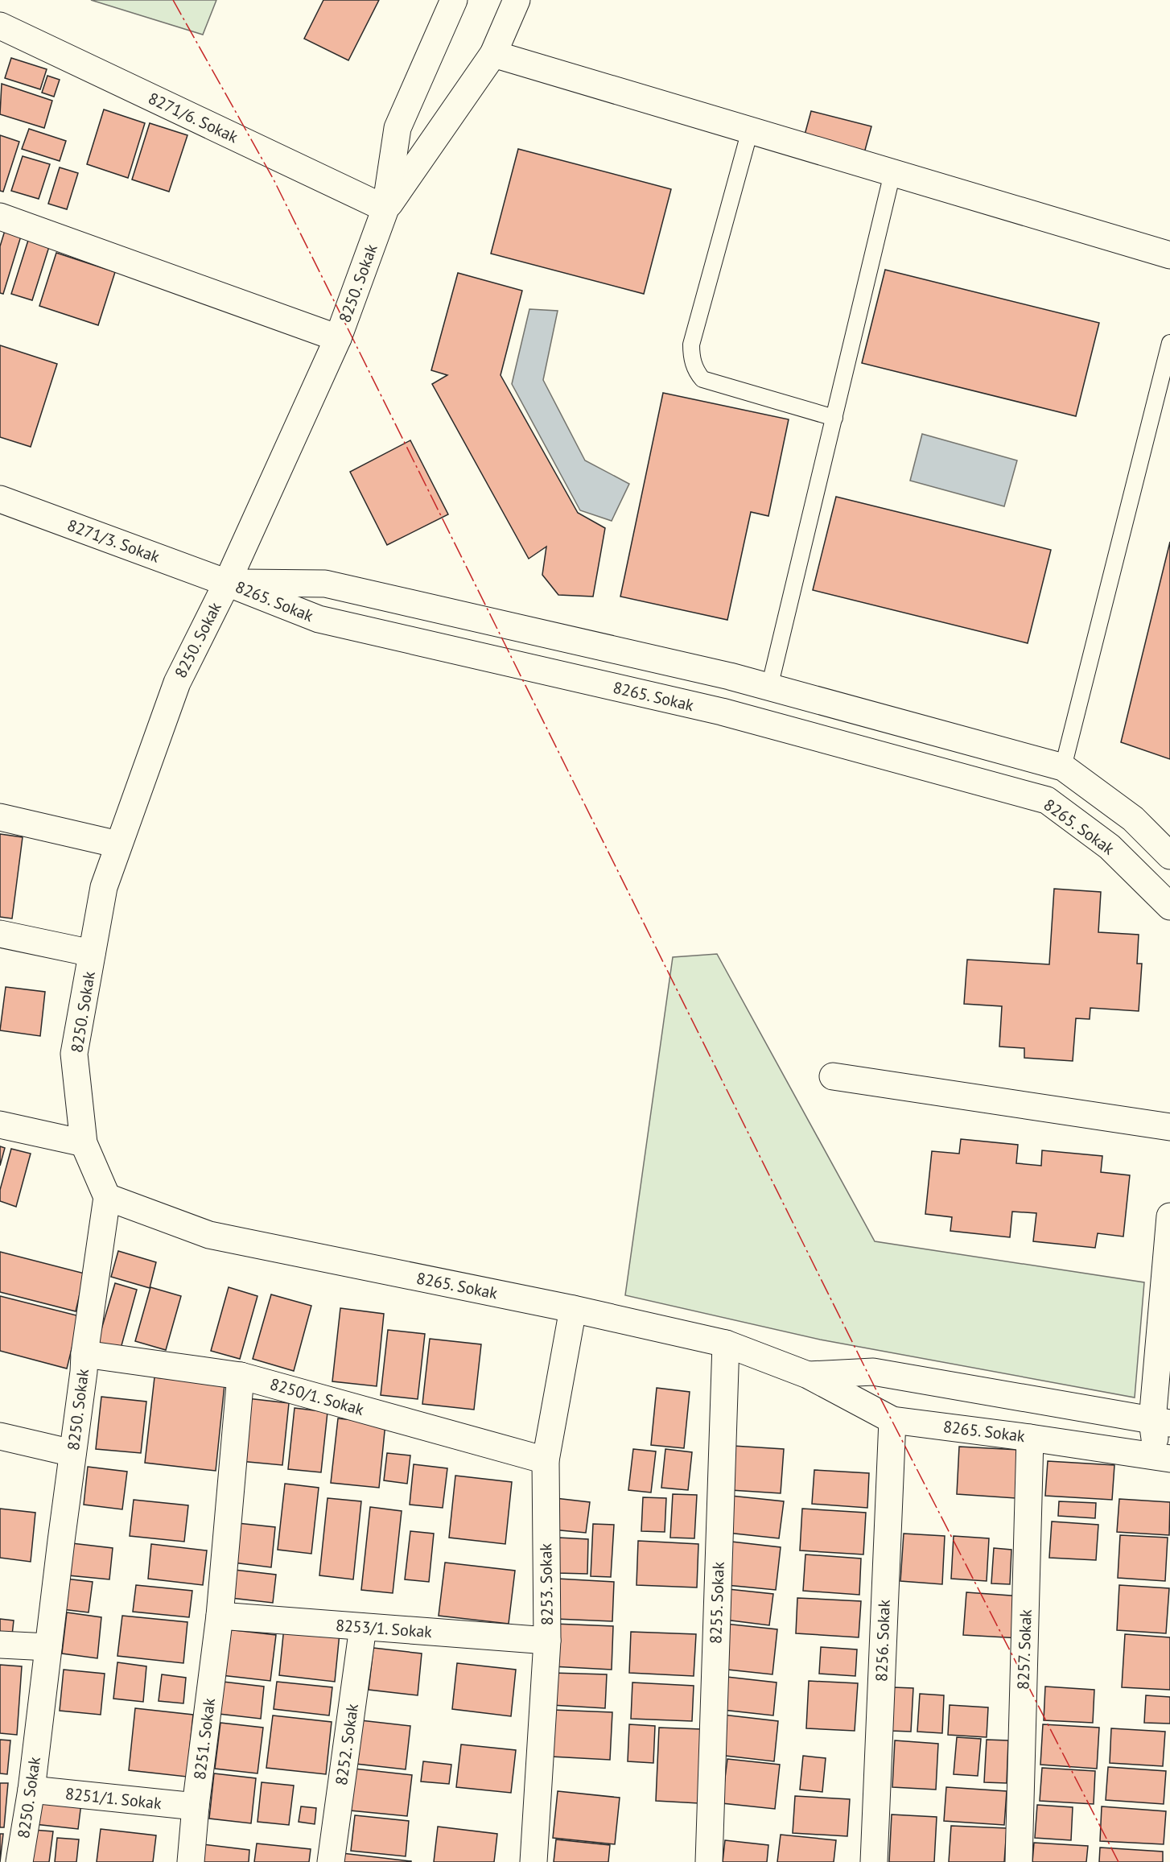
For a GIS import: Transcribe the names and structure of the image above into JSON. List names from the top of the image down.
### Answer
{
  "streets": {
    "street": [
      "8271/6. Sokak",
      "8250. Sokak",
      "8271/3. Sokak",
      "8265. Sokak",
      "8250/1. Sokak",
      "8253. Sokak",
      "8255. Sokak",
      "8253/1. Sokak",
      "8256. Sokak",
      "8257. Sokak",
      "8251. Sokak",
      "8252. Sokak",
      "8251/1. Sokak"
    ]
  },
  "crossings": [
    ["8271/6. Sokak", "8250. Sokak"],
    ["8250. Sokak", "8271/3. Sokak"],
    ["8250. Sokak", "8265. Sokak"],
    ["8250. Sokak", "8250/1. Sokak"],
    ["8250. Sokak", "8251/1. Sokak"],
    ["8271/3. Sokak", "8265. Sokak"],
    ["8265. Sokak", "8253. Sokak"],
    ["8265. Sokak", "8255. Sokak"],
    ["8265. Sokak", "8256. Sokak"],
    ["8265. Sokak", "8257. Sokak"],
    ["8250/1. Sokak", "8253. Sokak"],
    ["8250/1. Sokak", "8251. Sokak"],
    ["8253. Sokak", "8253/1. Sokak"],
    ["8253/1. Sokak", "8251. Sokak"],
    ["8253/1. Sokak", "8252. Sokak"],
    ["8251. Sokak", "8251/1. Sokak"]
  ]
}
